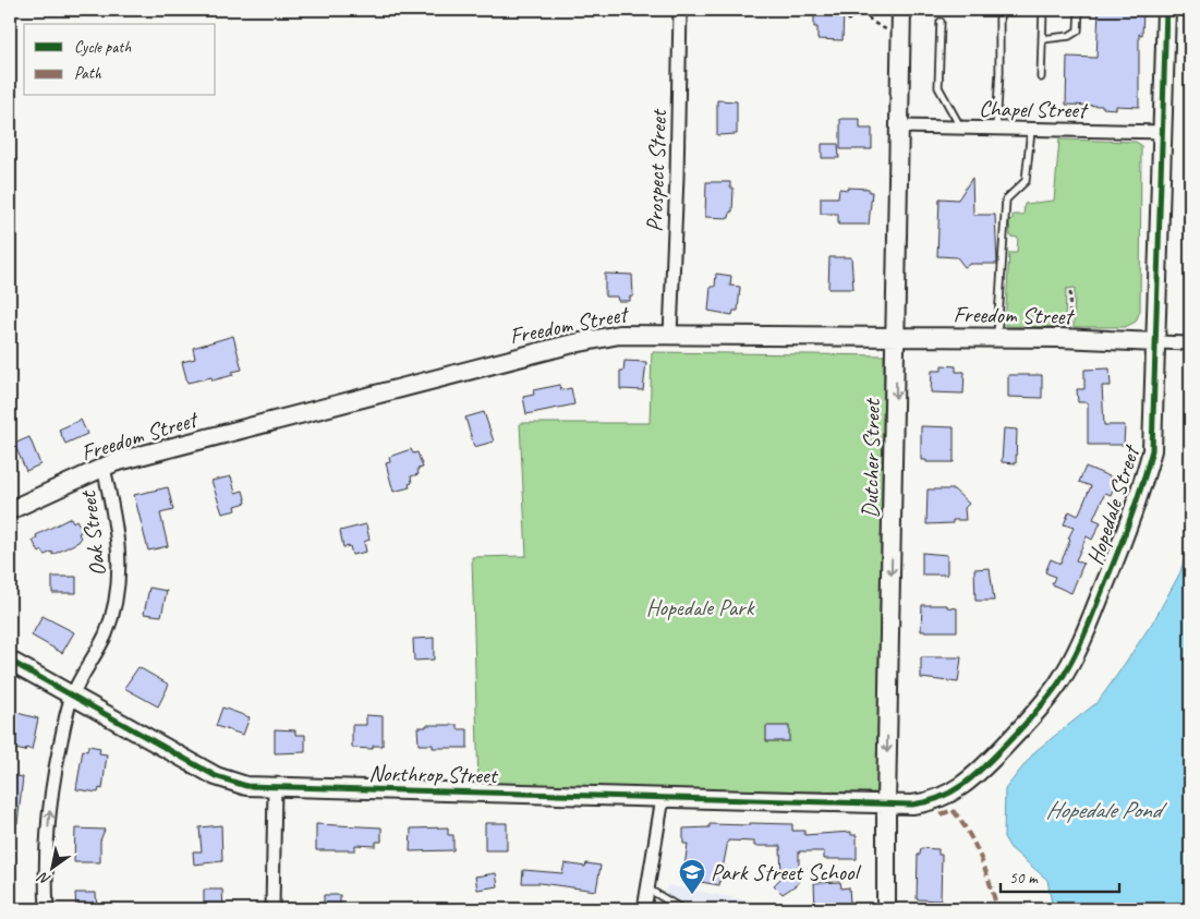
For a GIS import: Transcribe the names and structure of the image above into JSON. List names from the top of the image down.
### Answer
{
  "streets": {
    "street": [
      "Chapel Street",
      "Prospect Street",
      "Freedom Street",
      "Dutcher Street",
      "Hopedale Street",
      "Oak Street",
      "Northrop Street"
    ]
  },
  "crossings": [
    ["Chapel Street", "Dutcher Street"],
    ["Chapel Street", "Hopedale Street"],
    ["Prospect Street", "Freedom Street"],
    ["Freedom Street", "Dutcher Street"],
    ["Freedom Street", "Hopedale Street"],
    ["Freedom Street", "Oak Street"],
    ["Dutcher Street", "Hopedale Street"],
    ["Dutcher Street", "Northrop Street"],
    ["Hopedale Street", "Northrop Street"],
    ["Oak Street", "Northrop Street"]
  ],
  "one_way": ["Dutcher Street", "Oak Street"],
  "water": ["Hopedale Pond"],
  "parks": ["Hopedale Park"],
  "places": {
    "school or university": ["Park Street School"]
  },
  "legend": ["Cycle path", "Path"],
  "scale_bar": "50 m",
  "north": "bottom left"
}
